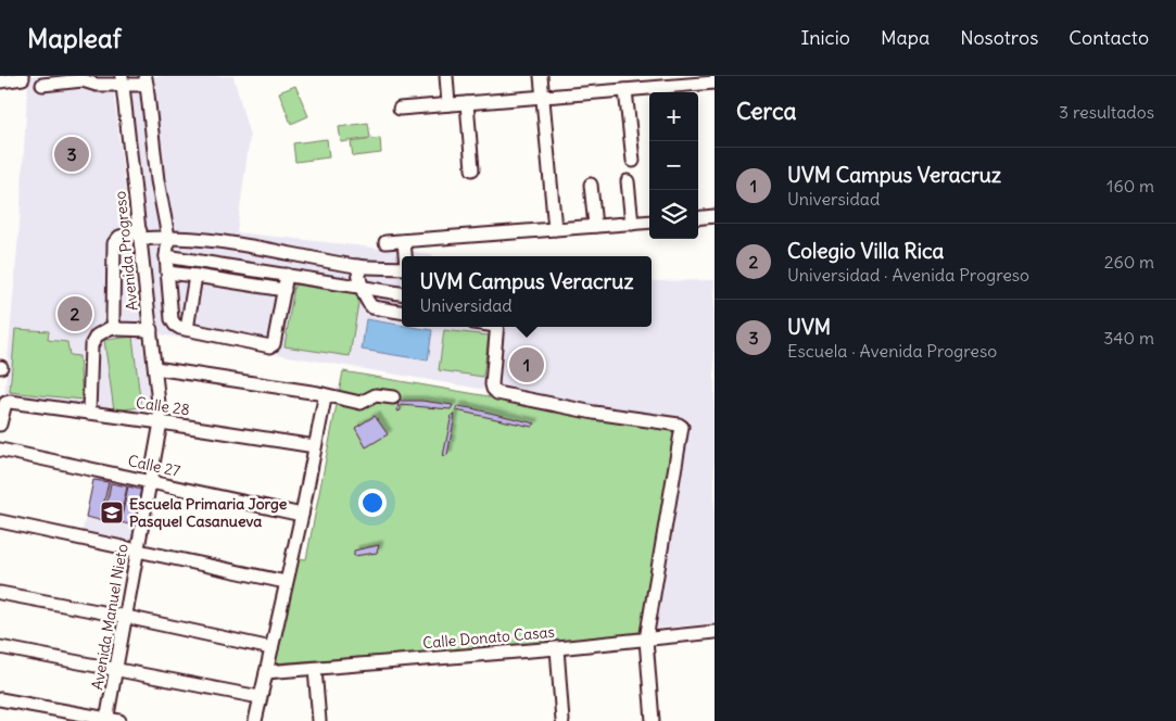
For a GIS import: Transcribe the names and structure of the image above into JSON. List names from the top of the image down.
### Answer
{
  "streets": {
    "street": [
      "Avenida Progreso",
      "Calle 28",
      "Calle 27",
      "Avenida Manuel Nieto",
      "Calle Donato Casas"
    ]
  },
  "crossings": [
    ["Avenida Progreso", "Calle 28"],
    ["Avenida Progreso", "Avenida Manuel Nieto"],
    ["Calle 28", "Avenida Manuel Nieto"],
    ["Calle 27", "Avenida Manuel Nieto"]
  ],
  "places": {
    "school or university": ["Escuela Primaria Jorge Pasquel Casanueva"]
  },
  "page": {
    "header": "Mapleaf",
    "nav": [
      "Inicio",
      "Mapa",
      "Nosotros",
      "Contacto"
    ],
    "heading": ["Cerca", "3 resultados"],
    "map_buttons": ["+", "−"],
    "pins": ["3", "2", "1"],
    "list": [
      {
        "mark": "1",
        "name": "UVM Campus Veracruz",
        "note": "Universidad",
        "value": "160 m"
      },
      {
        "mark": "2",
        "name": "Colegio Villa Rica",
        "note": "Universidad · Avenida Progreso",
        "value": "260 m"
      },
      {
        "mark": "3",
        "name": "UVM",
        "note": "Escuela · Avenida Progreso",
        "value": "340 m"
      }
    ],
    "popup": ["UVM Campus Veracruz", "Universidad"]
  }
}
